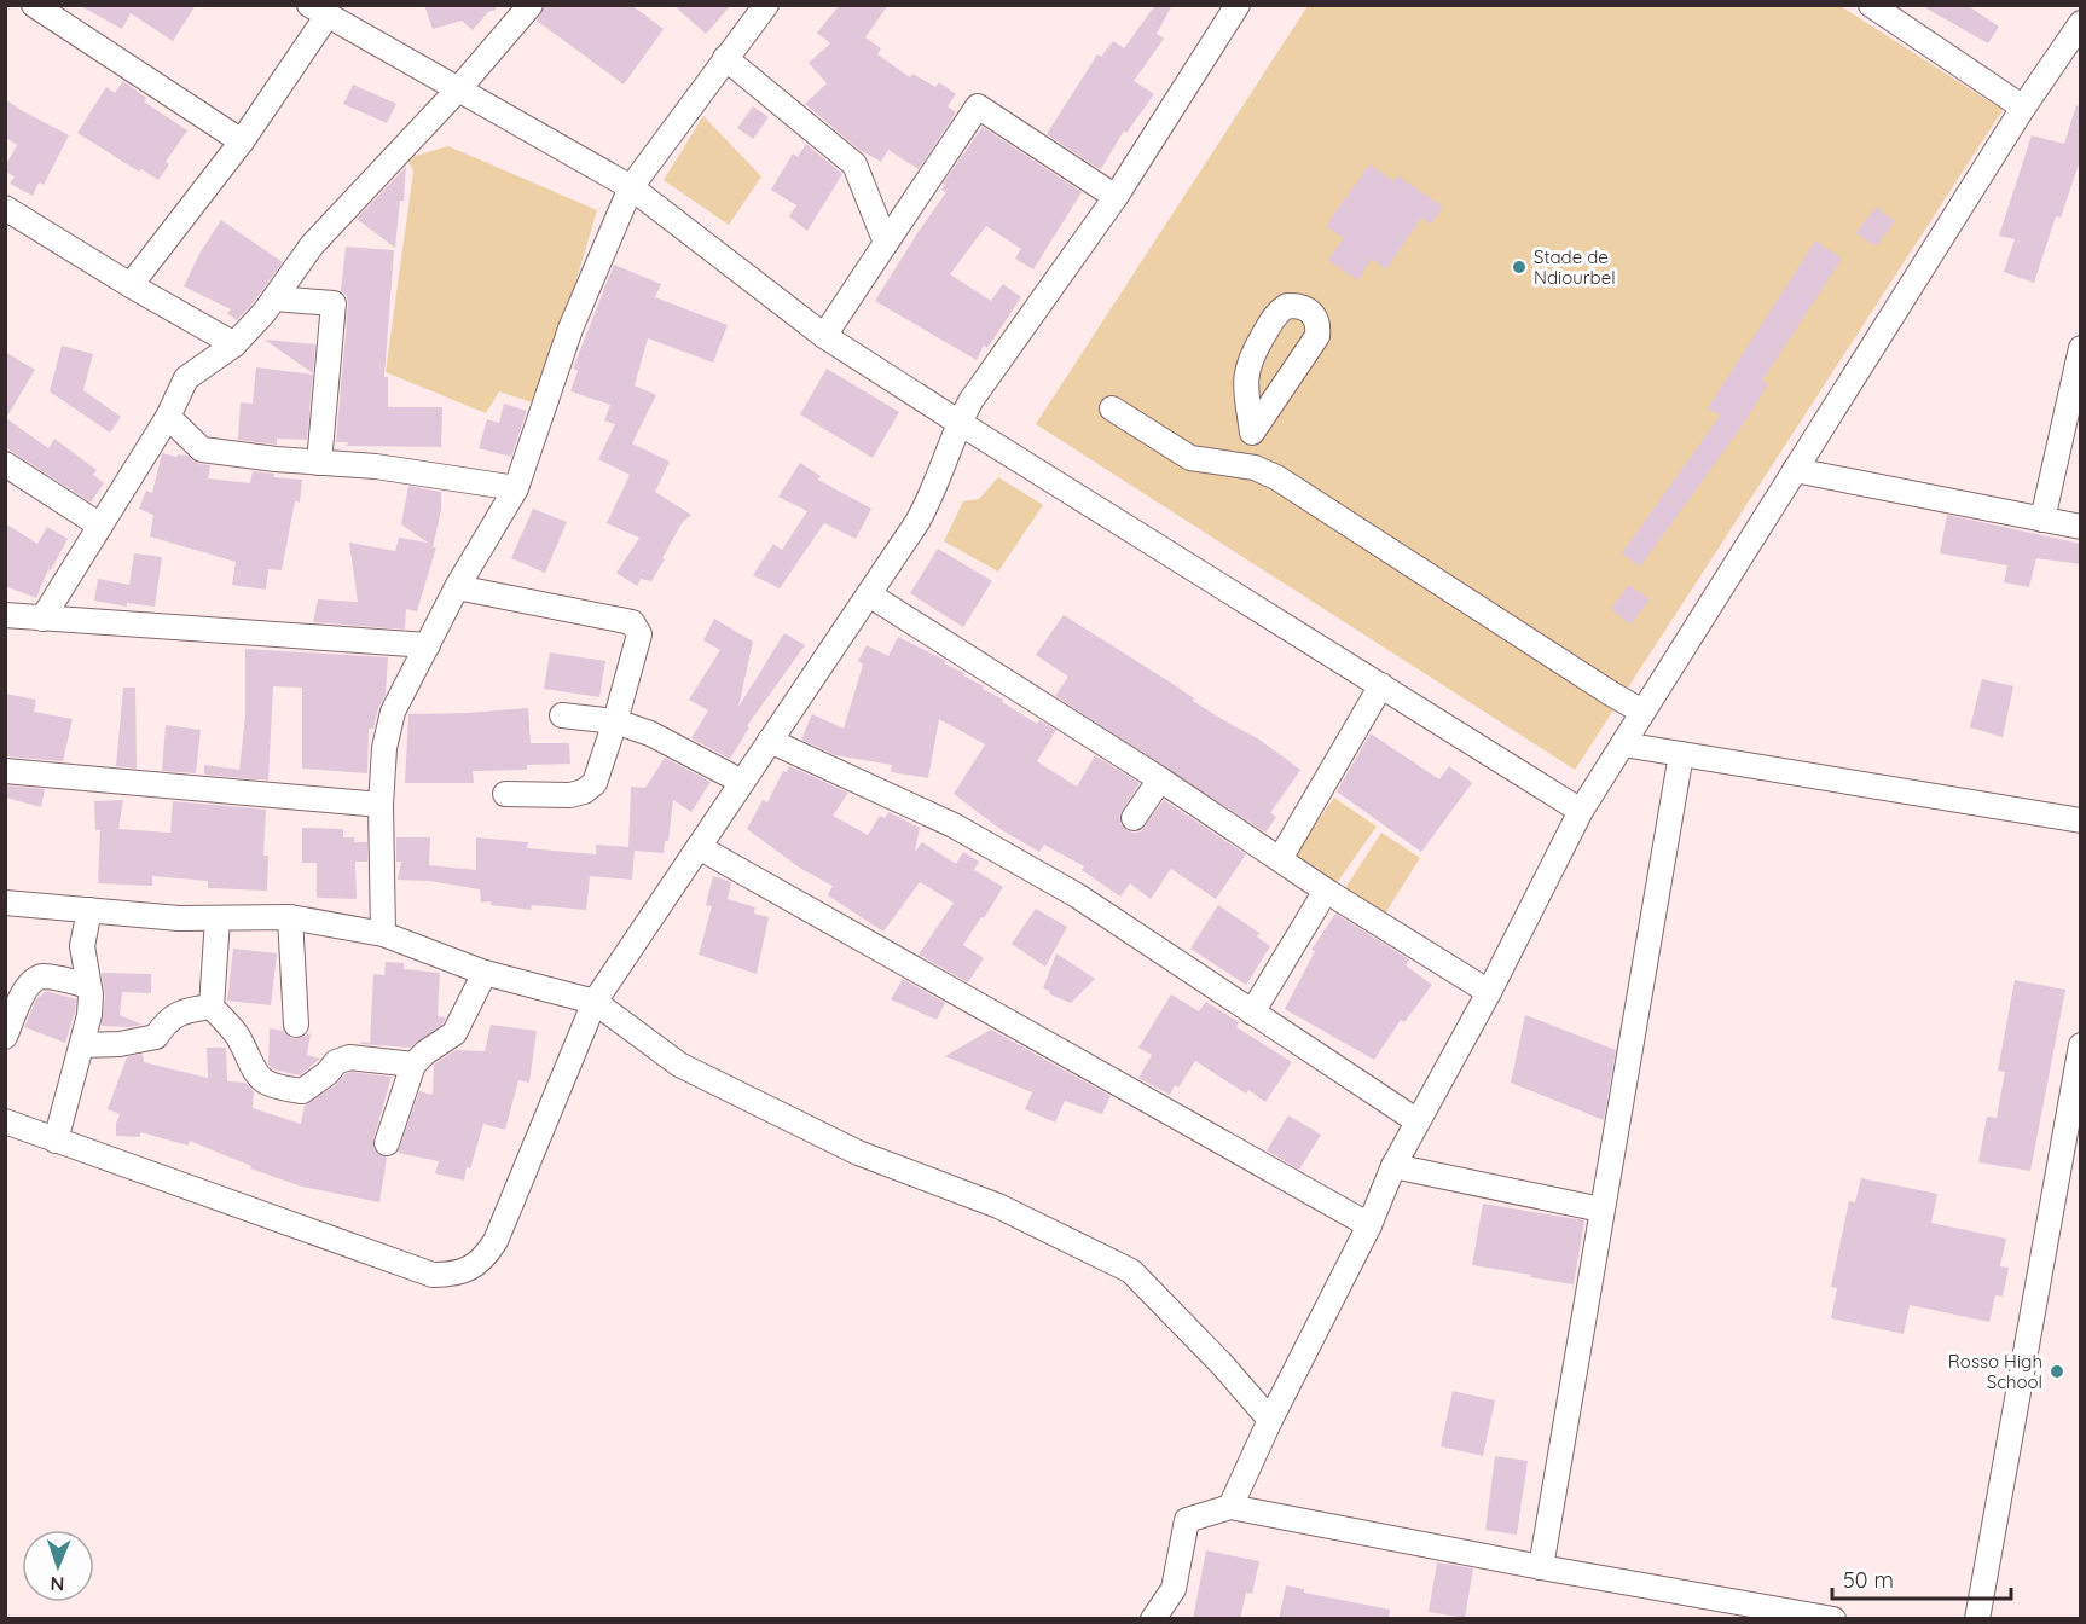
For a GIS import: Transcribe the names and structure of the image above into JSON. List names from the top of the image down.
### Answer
{
  "places": ["Stade de Ndiourbel", "Rosso High School"],
  "scale_bar": "50 m",
  "north": "bottom"
}
